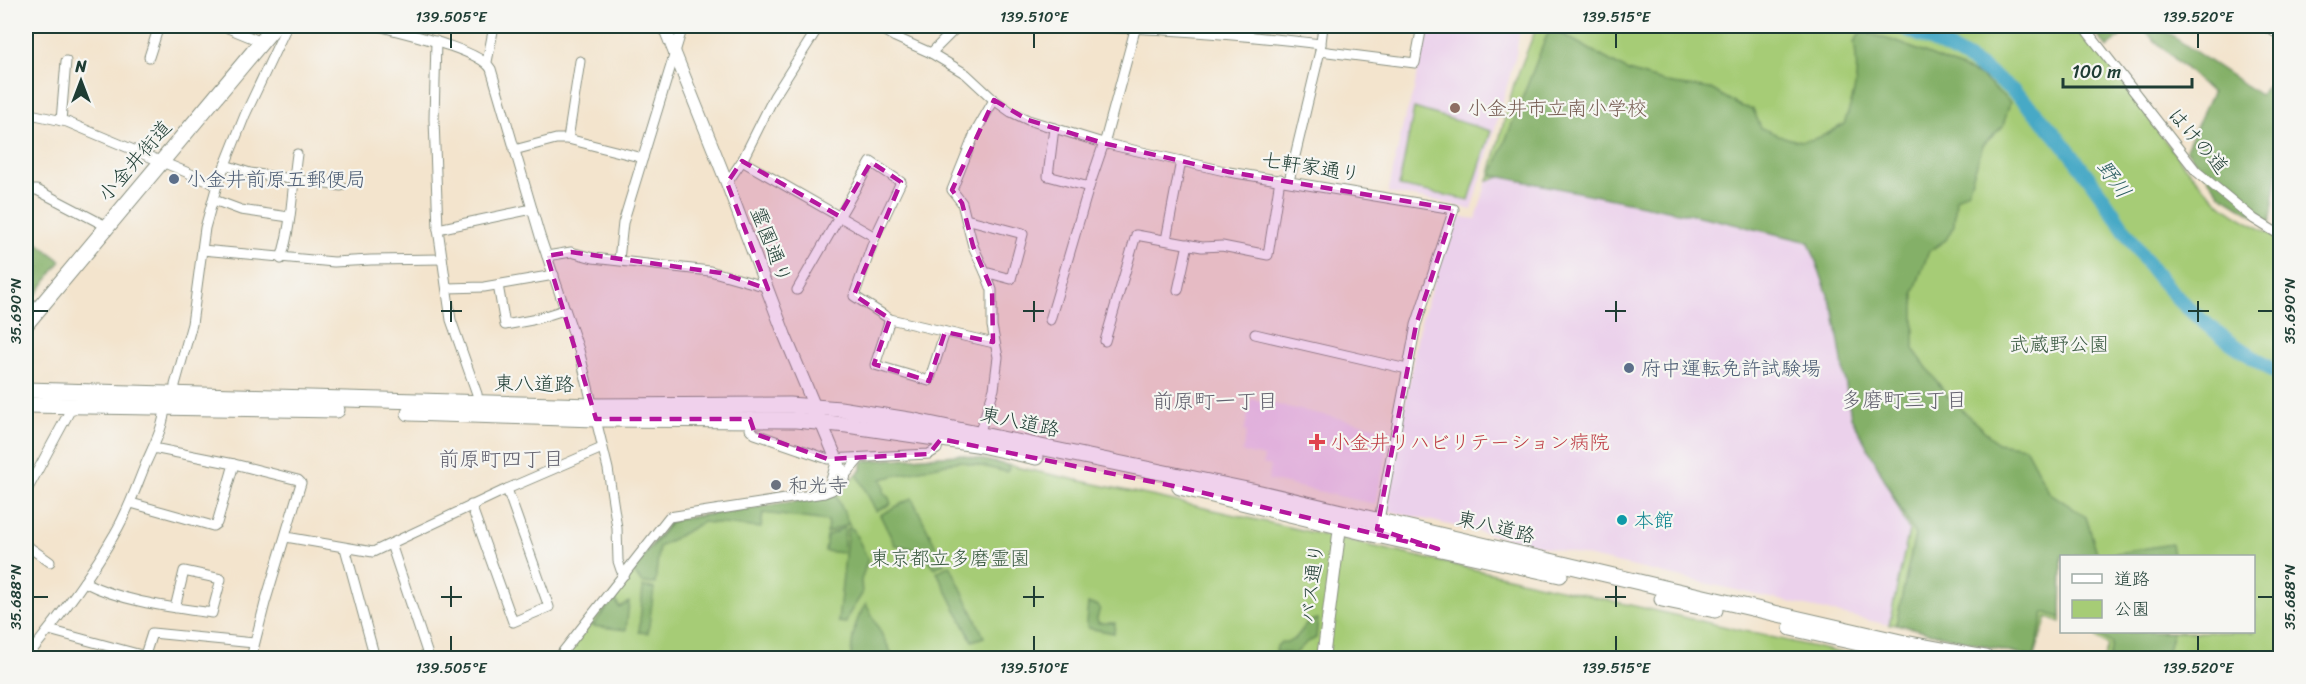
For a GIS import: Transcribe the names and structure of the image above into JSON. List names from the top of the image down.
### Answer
{
  "streets": {
    "main road": ["小金井街道", "東八道路"],
    "street": [
      "はけの道",
      "七軒家通り",
      "霊園通り",
      "バス通り"
    ]
  },
  "crossings": [
    ["七軒家通り", "東八道路"],
    ["霊園通り", "東八道路"],
    ["東八道路", "バス通り"]
  ],
  "districts": ["多磨町三丁目", "前原町一丁目", "前原町四丁目"],
  "water": ["野川"],
  "parks": ["武蔵野公園", "東京都立多磨霊園"],
  "places": {
    "other": [
      "小金井市立南小学校",
      "小金井前原五郵便局",
      "府中運転免許試験場",
      "和光寺",
      "本館"
    ],
    "health": ["小金井リハビリテーション病院"]
  },
  "legend": ["道路", "公園"],
  "scale_bar": "100 m",
  "north": "top",
  "coordinates": [
    "139.505°E",
    "139.510°E",
    "139.515°E",
    "139.520°E",
    "35.690°N",
    "35.688°N"
  ]
}
